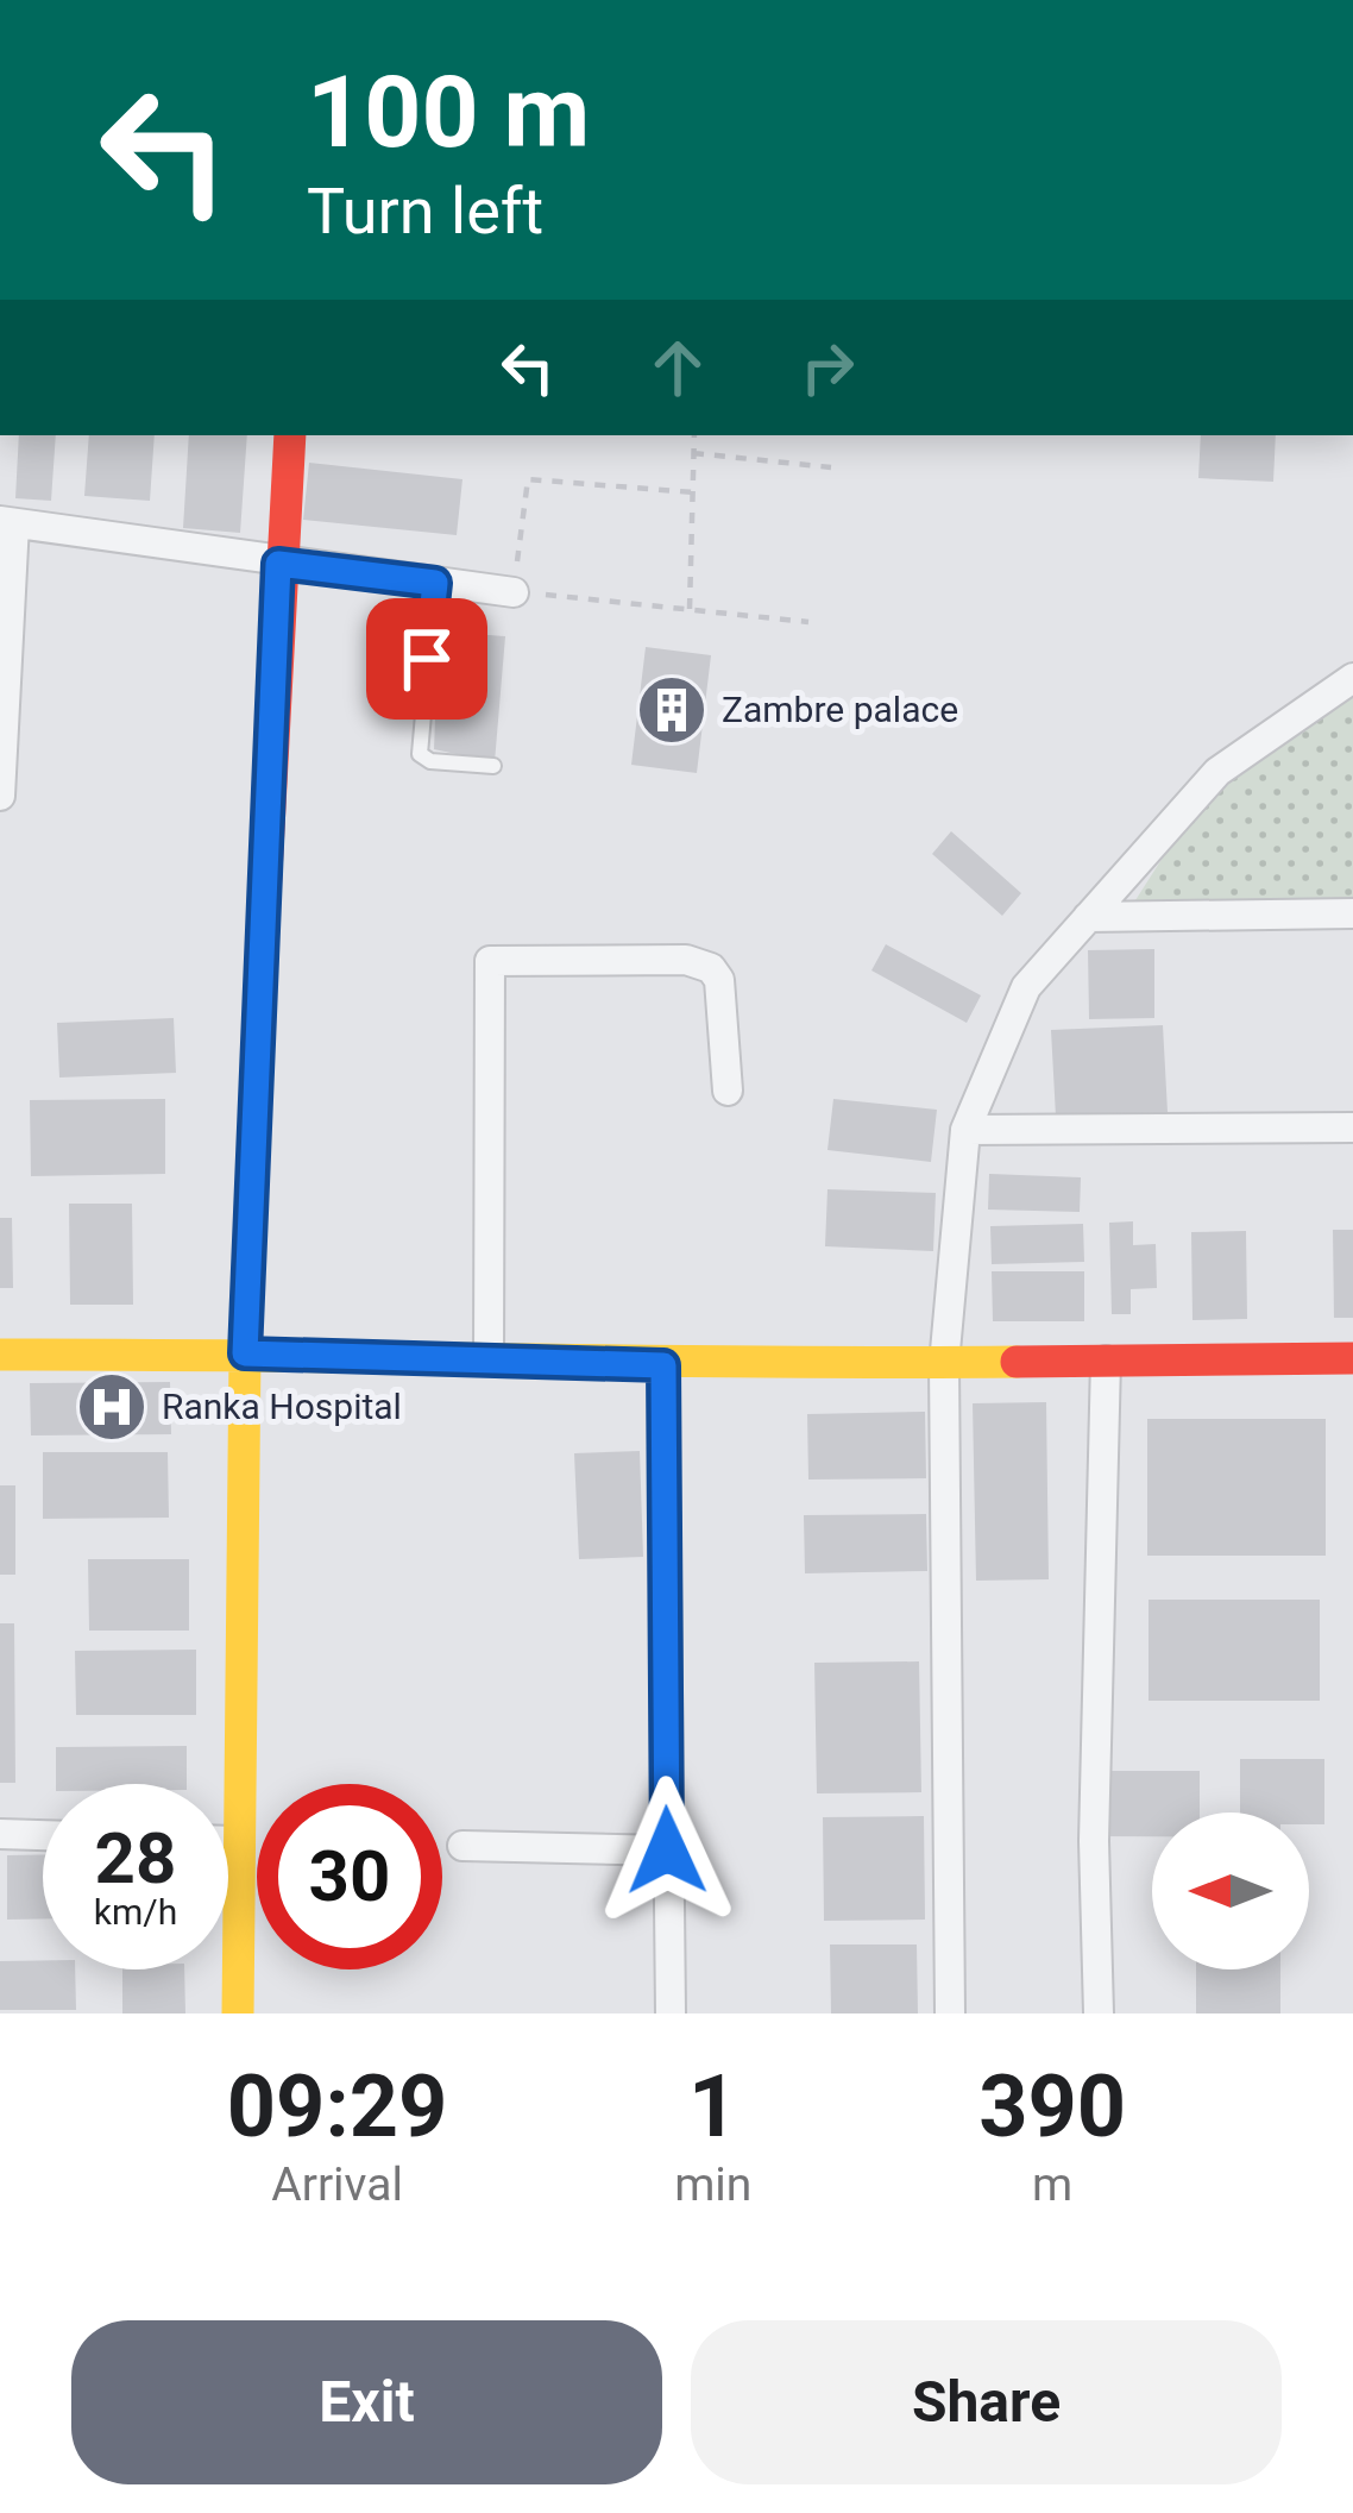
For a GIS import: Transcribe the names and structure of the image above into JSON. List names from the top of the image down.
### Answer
{
  "places": {
    "building": ["Zambre palace"],
    "hospital": ["Ranka Hospital"]
  },
  "north": "left",
  "page": {
    "turn": ["100 m", "Turn left"],
    "speed": "28 km/h",
    "limit": "30",
    "eta": [
      "09:29",
      "Arrival",
      "1",
      "min",
      "390",
      "m"
    ],
    "buttons": ["Exit", "Share"]
  }
}
